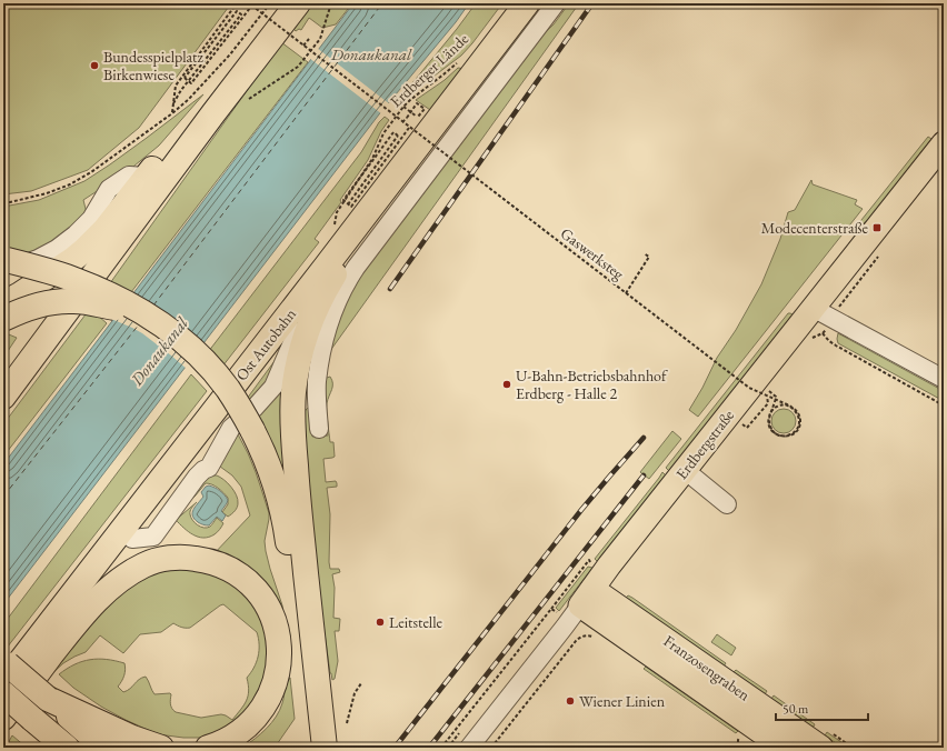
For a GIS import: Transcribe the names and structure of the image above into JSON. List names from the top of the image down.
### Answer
{
  "streets": {
    "highway": ["Ost Autobahn"],
    "main road": ["Erdbergstraße", "Franzosengraben"],
    "path": ["Erdberger Lände", "Gaswerksteg"]
  },
  "crossings": [
    ["Erdberger Lände", "Ost Autobahn"],
    ["Erdbergstraße", "Franzosengraben"]
  ],
  "water": ["Donaukanal"],
  "places": {
    "other": [
      "Bundesspielplatz Birkenwiese",
      "U-Bahn-Betriebsbahnhof Erdberg - Halle 2",
      "Leitstelle",
      "Wiener Linien"
    ],
    "transit": ["Modecenterstraße"]
  },
  "scale_bar": "50 m"
}
